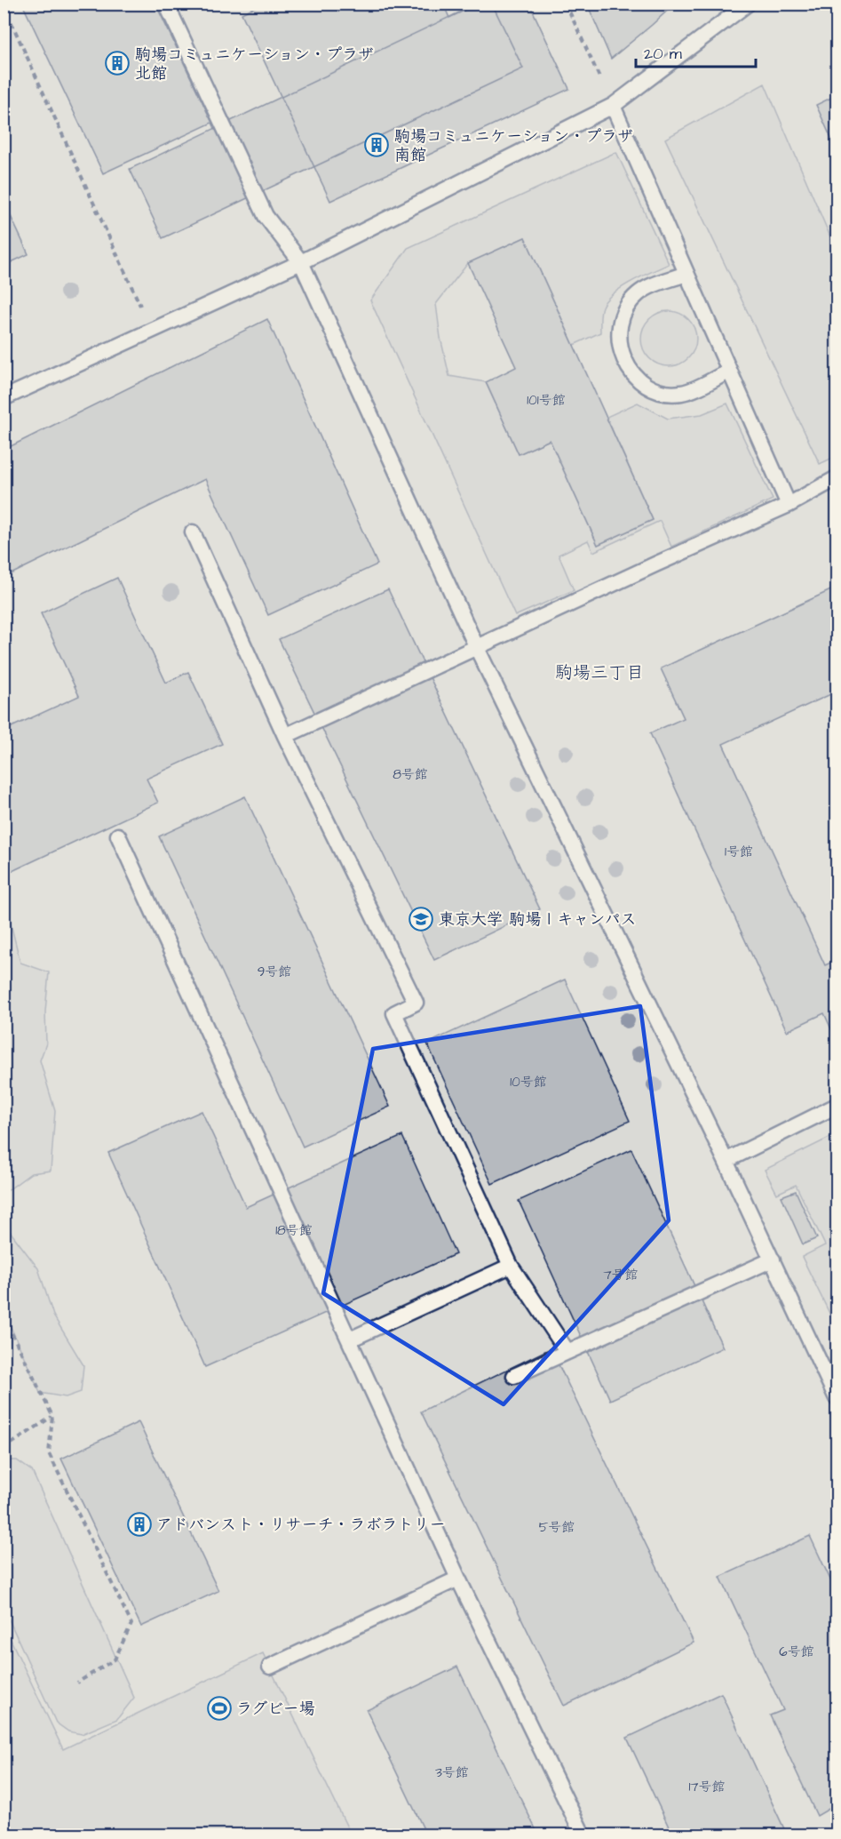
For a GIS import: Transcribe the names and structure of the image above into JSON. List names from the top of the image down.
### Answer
{
  "districts": ["駒場三丁目"],
  "places": {
    "building": ["駒場コミュニケーション・プラザ 北館", "駒場コミュニケーション・プラザ 南館", "アドバンスト・リサーチ・ラボラトリー"],
    "school or university": ["東京大学 駒場Ⅰキャンパス"],
    "sports": ["ラグビー場"]
  },
  "house_numbers": [
    "101号館",
    "8号館",
    "1号館",
    "9号館",
    "10号館",
    "18号館",
    "7号館",
    "5号館",
    "6号館",
    "3号館",
    "17号館"
  ],
  "scale_bar": "20 m"
}
